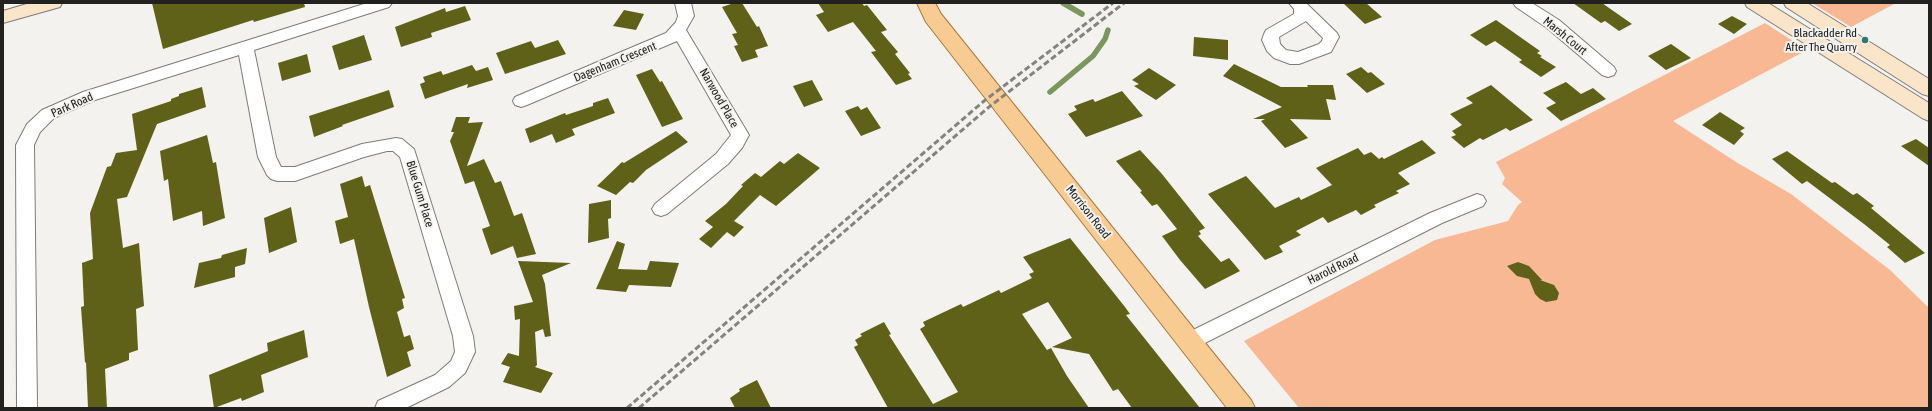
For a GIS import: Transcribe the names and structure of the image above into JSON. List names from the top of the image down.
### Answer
{
  "streets": {
    "main road": ["Morrison Road"],
    "street": [
      "Marsh Court",
      "Dagenham Crescent",
      "Narwood Place",
      "Park Road",
      "Blue Gum Place",
      "Harold Road"
    ]
  },
  "crossings": [
    ["Dagenham Crescent", "Narwood Place"],
    ["Park Road", "Blue Gum Place"],
    ["Morrison Road", "Harold Road"]
  ],
  "places": ["Blackadder Rd After The Quarry"]
}
